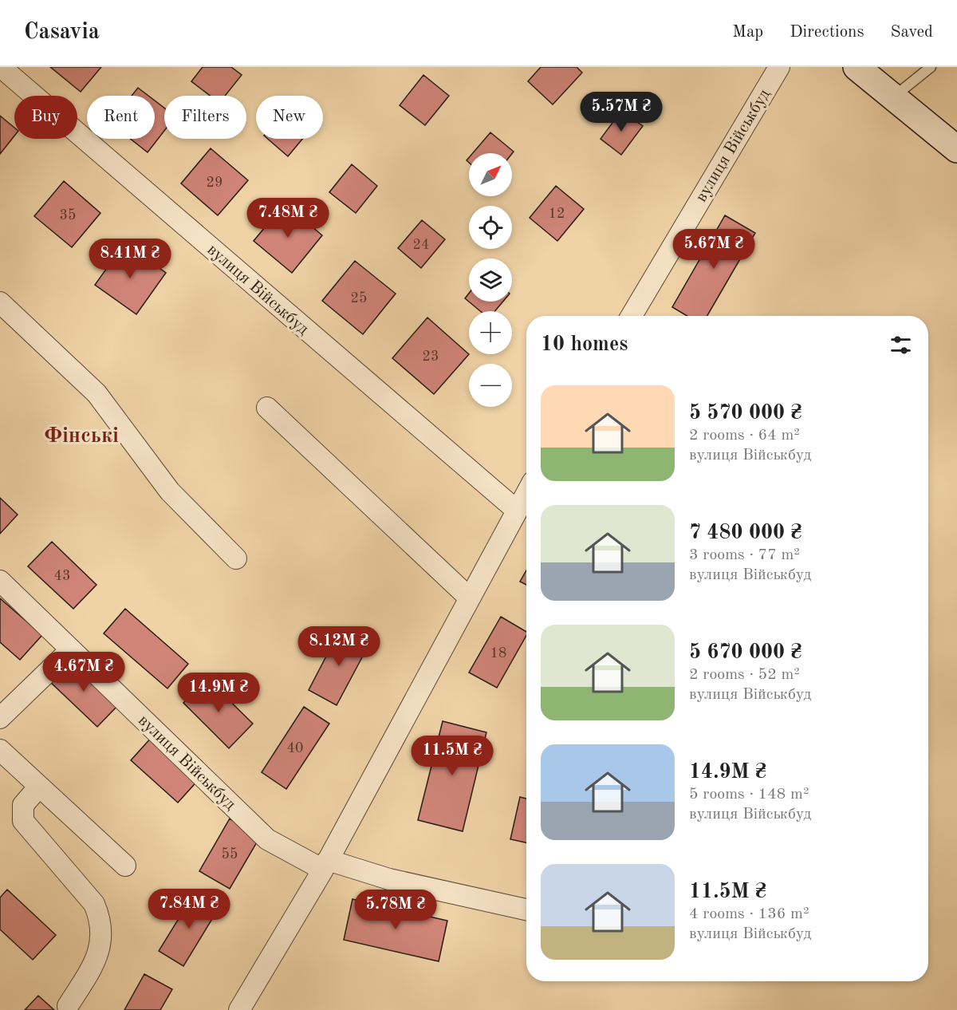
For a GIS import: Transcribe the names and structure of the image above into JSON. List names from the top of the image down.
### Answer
{
  "streets": {
    "street": ["вулиця Військбуд"]
  },
  "districts": ["Фінські"],
  "house_numbers": [
    "29",
    "12",
    "35",
    "24",
    "25",
    "23",
    "43",
    "18",
    "40",
    "55"
  ],
  "north": "top right",
  "page": {
    "header": "Casavia",
    "nav": ["Map", "Directions", "Saved"],
    "price": [
      "5.57M ₴",
      "7.48M ₴",
      "5.67M ₴",
      "8.41M ₴",
      "8.12M ₴",
      "4.67M ₴",
      "14.9M ₴",
      "11.5M ₴",
      "7.84M ₴",
      "5.78M ₴"
    ],
    "chip": [
      "Buy",
      "Rent",
      "Filters",
      "New"
    ],
    "map_buttons": ["+", "−"],
    "heading": "10 homes",
    "list": [
      {
        "name": "5 570 000 ₴",
        "note": "2 rooms · 64 m² · вулиця Військбуд"
      },
      {
        "name": "7 480 000 ₴",
        "note": "3 rooms · 77 m² · вулиця Військбуд"
      },
      {
        "name": "5 670 000 ₴",
        "note": "2 rooms · 52 m² · вулиця Військбуд"
      },
      {
        "name": "14.9M ₴",
        "note": "5 rooms · 148 m² · вулиця Військбуд"
      },
      {
        "name": "11.5M ₴",
        "note": "4 rooms · 136 m² · вулиця Військбуд"
      }
    ]
  }
}
